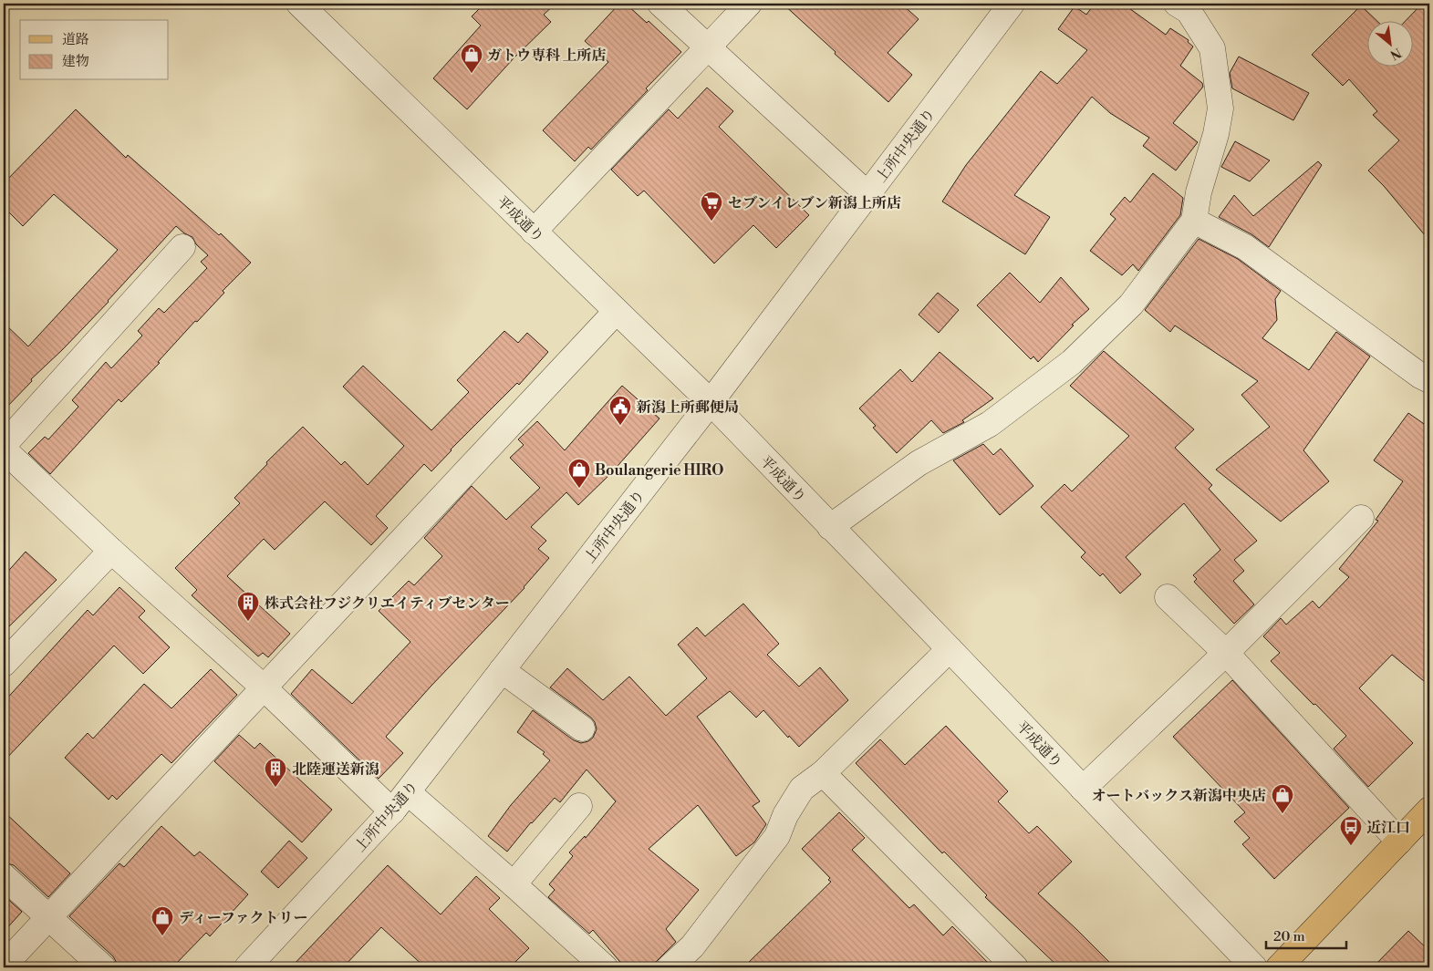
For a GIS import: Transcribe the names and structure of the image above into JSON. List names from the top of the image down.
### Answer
{
  "streets": {
    "street": ["上所中央通り", "平成通り"]
  },
  "crossings": [
    ["上所中央通り", "平成通り"]
  ],
  "places": {
    "shop": [
      "ガトウ専科 上所店",
      "Boulangerie HIRO",
      "オートバックス新潟中央店",
      "ディーファクトリー"
    ],
    "supermarket": ["セブンイレブン新潟上所店"],
    "public building": ["新潟上所郵便局"],
    "building": ["株式会社フジクリエイティブセンター", "北陸運送新潟"],
    "bus stop": ["近江口"]
  },
  "legend": ["道路", "建物"],
  "scale_bar": "20 m",
  "north": "bottom right"
}
